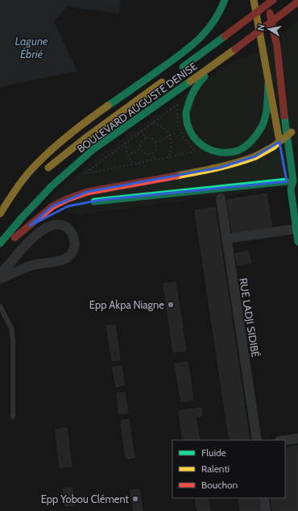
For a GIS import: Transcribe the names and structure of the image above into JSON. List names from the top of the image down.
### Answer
{
  "streets": {
    "main road": ["BOULEVARD AUGUSTE DENISE"],
    "street": ["RUE LADJI SIDIBÉ"]
  },
  "water": ["Lagune Ébrié"],
  "places": ["Epp Akpa Niagne", "Epp Yobou Clément"],
  "legend": ["Fluide", "Ralenti", "Bouchon"],
  "north": "left"
}
